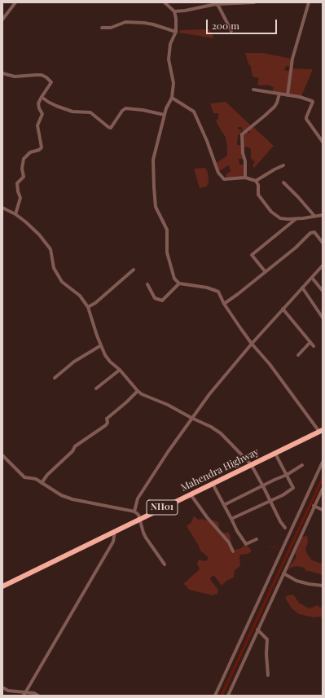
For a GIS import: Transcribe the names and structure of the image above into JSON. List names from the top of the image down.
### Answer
{
  "streets": {
    "highway": ["Mahendra Highway", "NH01"]
  },
  "scale_bar": "200 m"
}
